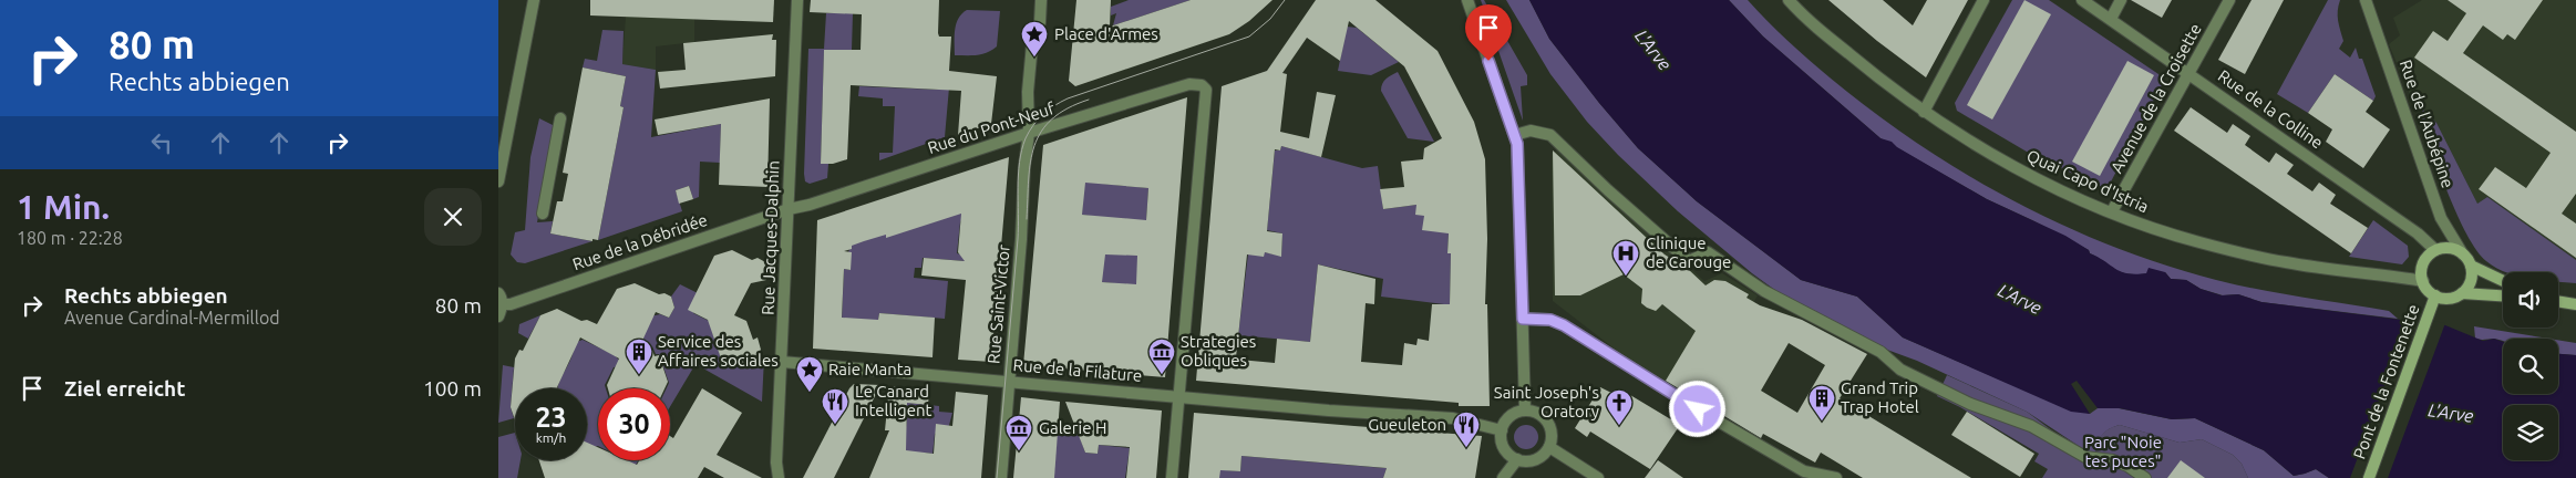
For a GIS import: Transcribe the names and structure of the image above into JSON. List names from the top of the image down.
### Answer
{
  "streets": {
    "main road": ["Pont de la Fontenette"],
    "street": [
      "Avenue de la Croisette",
      "Rue de la Colline",
      "Rue de l'Aubépine",
      "Rue du Pont-Neuf",
      "Quai Capo d'Istria",
      "Rue Jacques-Dalphin",
      "Rue de la Débridée",
      "Rue Saint-Victor",
      "Rue de la Filature"
    ]
  },
  "crossings": [
    ["Avenue de la Croisette", "Rue de la Colline"],
    ["Avenue de la Croisette", "Quai Capo d'Istria"],
    ["Rue de la Colline", "Rue de l'Aubépine"],
    ["Rue de la Colline", "Quai Capo d'Istria"],
    ["Rue de la Colline", "Pont de la Fontenette"],
    ["Rue de l'Aubépine", "Quai Capo d'Istria"],
    ["Rue de l'Aubépine", "Pont de la Fontenette"],
    ["Rue du Pont-Neuf", "Rue Jacques-Dalphin"],
    ["Rue du Pont-Neuf", "Rue de la Débridée"],
    ["Rue du Pont-Neuf", "Rue Saint-Victor"],
    ["Rue du Pont-Neuf", "Rue de la Filature"],
    ["Quai Capo d'Istria", "Pont de la Fontenette"],
    ["Rue Jacques-Dalphin", "Rue de la Débridée"],
    ["Rue Jacques-Dalphin", "Rue de la Filature"],
    ["Rue Saint-Victor", "Rue de la Filature"]
  ],
  "water": ["L'Arve"],
  "parks": ["Parc \"Noie tes puces\""],
  "places": {
    "place": ["Place d'Armes", "Raie Manta"],
    "hospital": ["Clinique de Carouge"],
    "building": ["Service des Affaires sociales", "Grand Trip Trap Hotel"],
    "museum": ["Strategies Obliques", "Galerie H"],
    "restaurant": ["Le Canard Intelligent", "Gueuleton"],
    "church": ["Saint Joseph's Oratory"]
  },
  "page": {
    "turn": ["80 m", "Rechts abbiegen"],
    "heading": ["1 Min.", "180 m · 22:28"],
    "list": [
      {
        "name": "Rechts abbiegen",
        "note": "Avenue Cardinal-Mermillod",
        "value": "80 m"
      },
      {
        "name": "Ziel erreicht",
        "value": "100 m"
      }
    ],
    "speed": "23 km/h",
    "limit": "30"
  }
}
